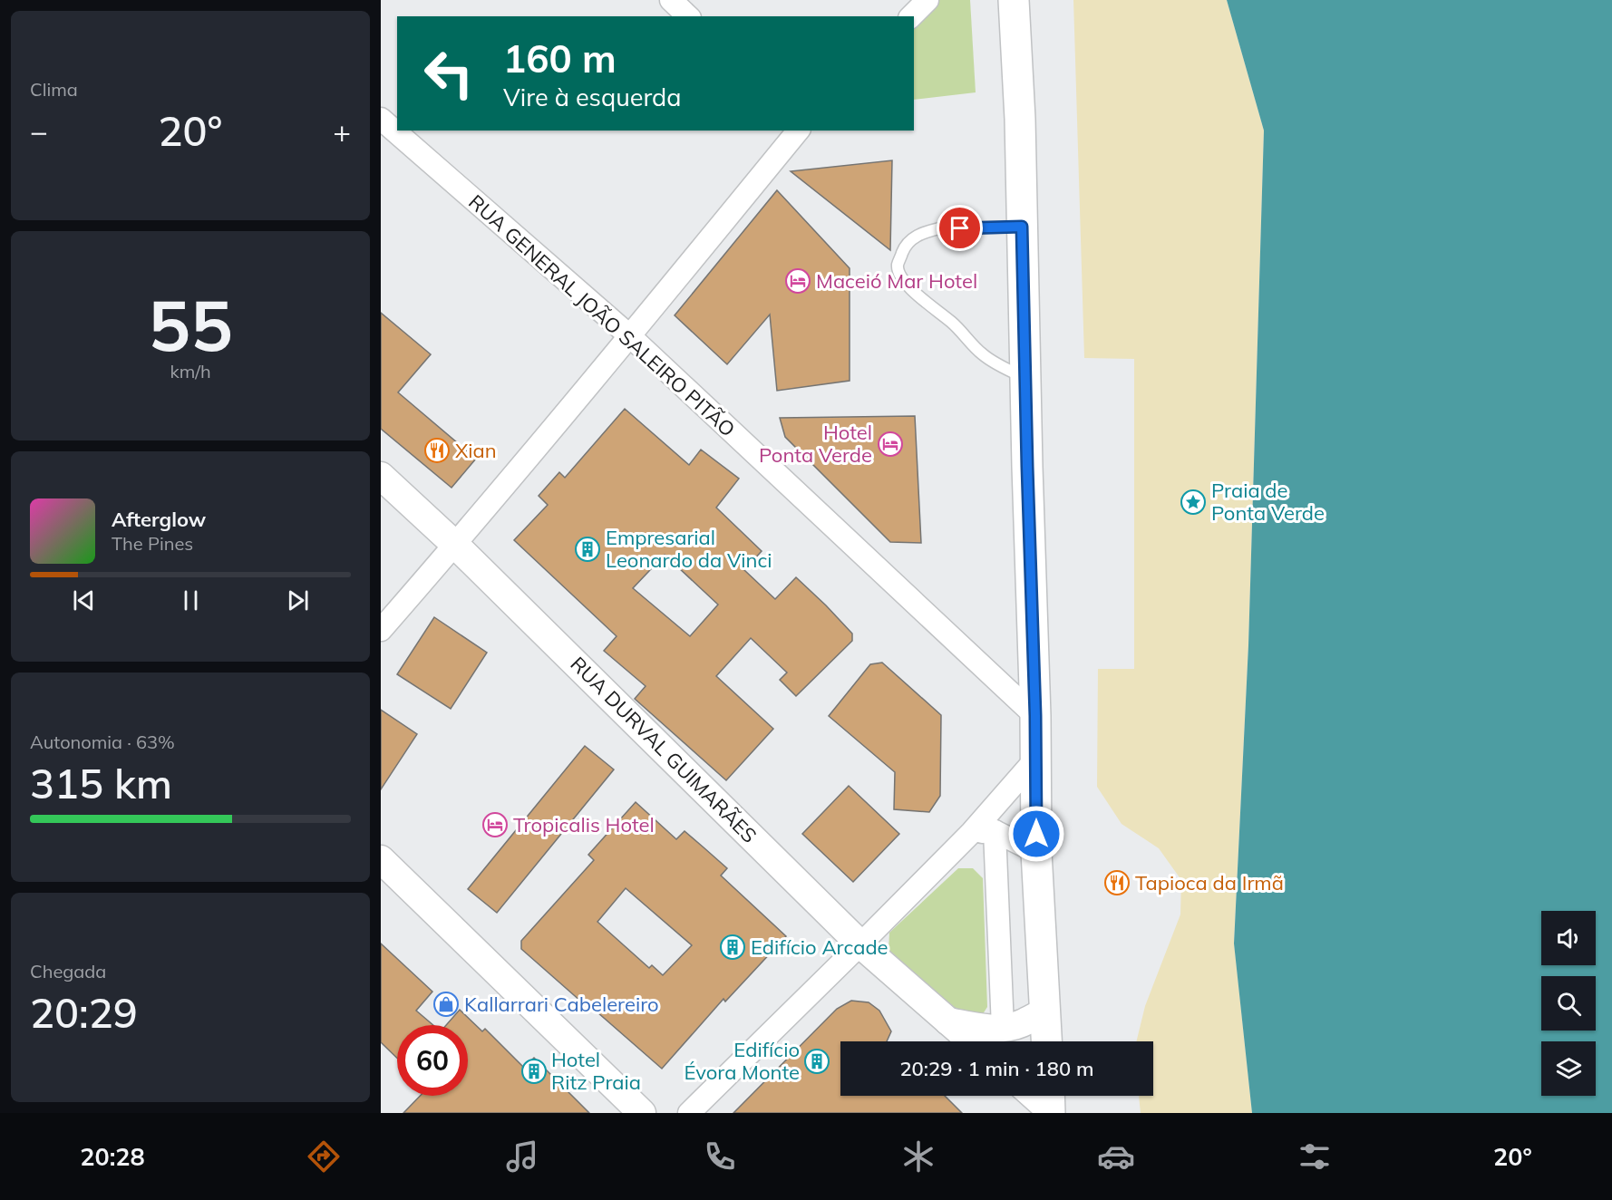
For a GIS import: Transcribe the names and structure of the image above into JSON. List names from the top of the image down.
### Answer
{
  "streets": {
    "street": ["RUA GENERAL JOÃO SALEIRO PITÃO", "RUA DURVAL GUIMARÃES"]
  },
  "places": {
    "hotel": ["Maceió Mar Hotel", "Hotel Ponta Verde", "Tropicalis Hotel"],
    "restaurant": ["Xian", "Tapioca da Irmã"],
    "place": ["Praia de Ponta Verde"],
    "building": [
      "Empresarial Leonardo da Vinci",
      "Edifício Arcade",
      "Edifício Évora Monte",
      "Hotel Ritz Praia"
    ],
    "shop": ["Kallarrari Cabelereiro"]
  },
  "page": {
    "tile": [
      "Clima",
      ["55", "km/h"],
      ["Autonomia · 63%", "315 km"],
      ["Chegada", "20:29"]
    ],
    "turn": ["160 m", "Vire à esquerda"],
    "heat": ["−", "20°", "+"],
    "song": ["Afterglow", "The Pines"],
    "limit": "60",
    "trip": "20:29 · 1 min · 180 m",
    "tabs": ["20:28", "20°"]
  }
}
